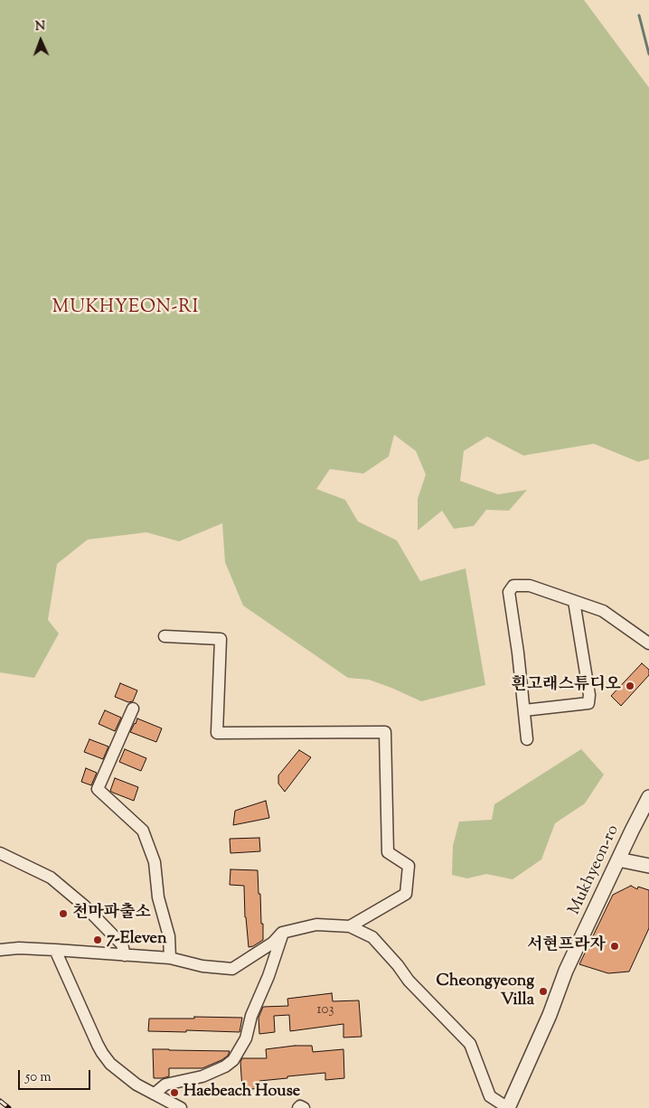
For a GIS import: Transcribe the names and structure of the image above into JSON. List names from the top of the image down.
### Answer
{
  "streets": {
    "street": ["Mukhyeon-ro"]
  },
  "districts": ["MUKHYEON-RI"],
  "places": [
    "흰고래스튜디오",
    "천마파출소",
    "7-Eleven",
    "서현프라자",
    "Cheongyeong Villa",
    "Haebeach House"
  ],
  "house_numbers": ["103"],
  "scale_bar": "50 m",
  "north": "top"
}
